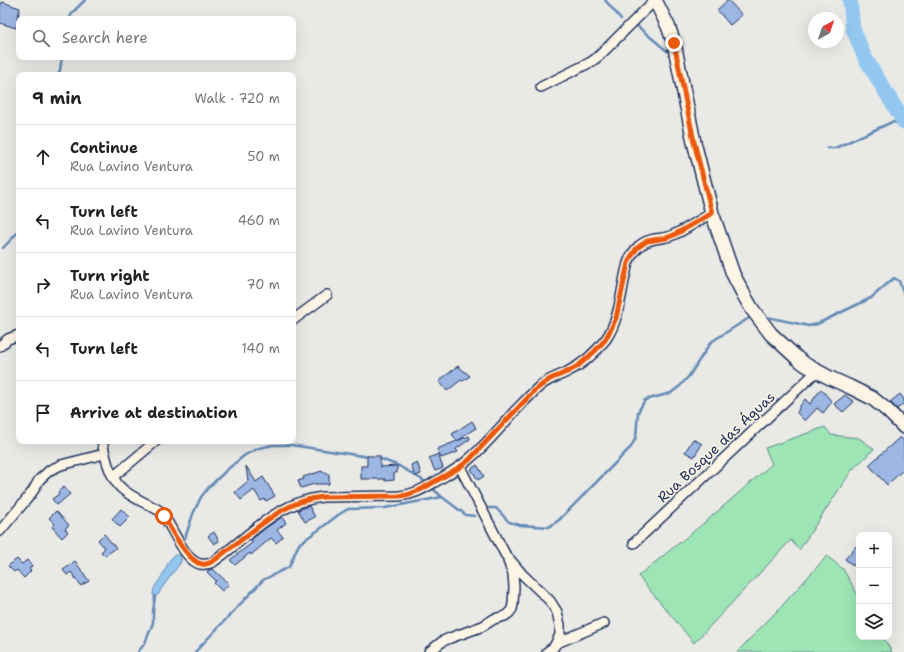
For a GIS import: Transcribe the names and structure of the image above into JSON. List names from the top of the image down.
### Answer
{
  "streets": {
    "street": ["Rua Bosque das Águas"]
  },
  "north": "top right",
  "page": {
    "search": "Search here",
    "heading": ["9 min", "Walk · 720 m"],
    "list": [
      ["Continue", "Rua Lavino Ventura", "50 m"],
      ["Turn left", "Rua Lavino Ventura", "460 m"],
      ["Turn right", "Rua Lavino Ventura", "70 m"],
      ["Turn left", "140 m"],
      "Arrive at destination"
    ],
    "map_buttons": ["+", "−"]
  }
}
